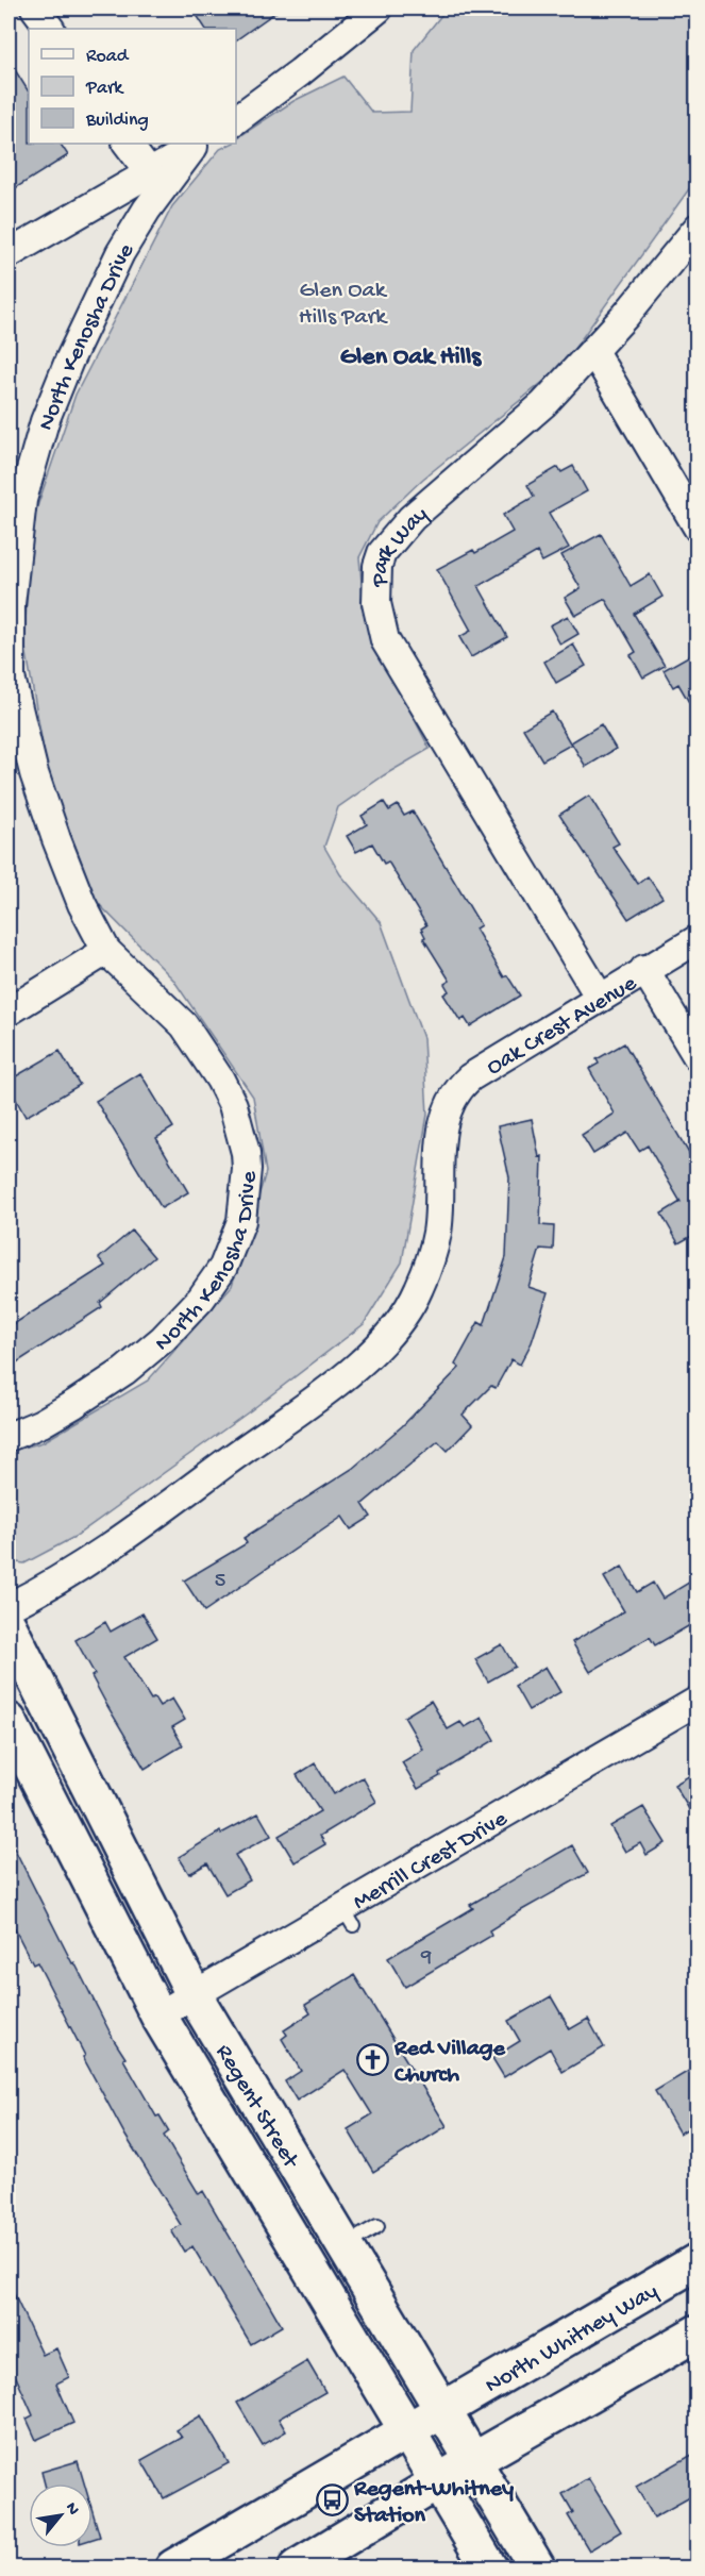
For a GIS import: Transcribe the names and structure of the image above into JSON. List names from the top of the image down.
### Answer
{
  "streets": {
    "street": [
      "North Kenosha Drive",
      "Park Way",
      "Oak Crest Avenue",
      "Merrill Crest Drive",
      "Regent Street",
      "North Whitney Way"
    ]
  },
  "crossings": [
    ["Park Way", "Oak Crest Avenue"],
    ["Merrill Crest Drive", "Regent Street"],
    ["Regent Street", "North Whitney Way"]
  ],
  "districts": ["Glen Oak Hills"],
  "parks": ["Glen Oak Hills Park"],
  "places": {
    "church": ["Red Village Church"],
    "bus stop": ["Regent-Whitney Station"]
  },
  "house_numbers": ["5", "9"],
  "legend": ["Road", "Park", "Building"],
  "north": "top right"
}
